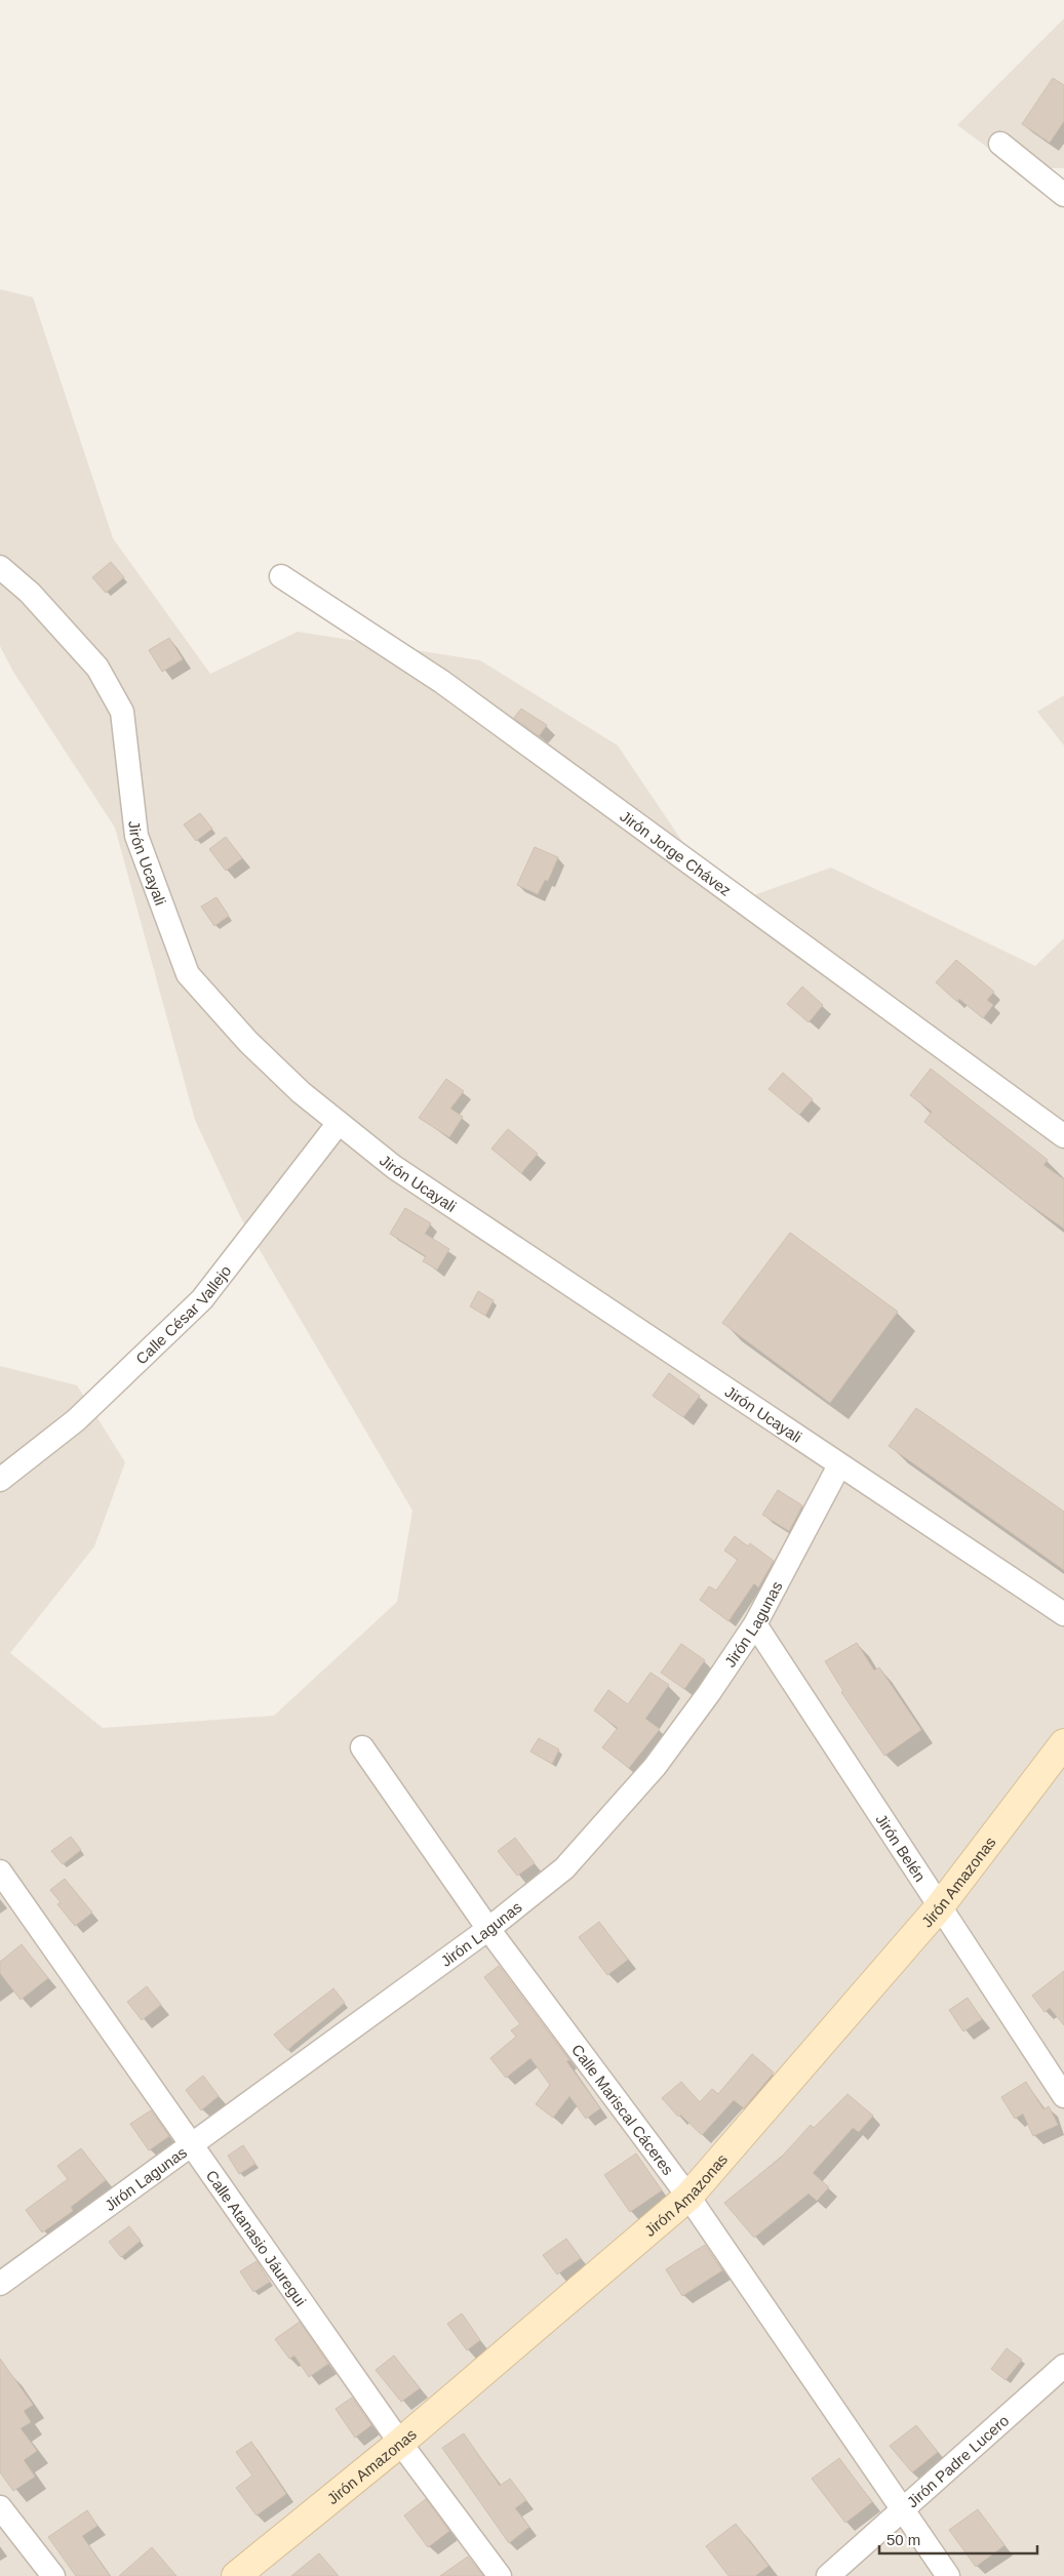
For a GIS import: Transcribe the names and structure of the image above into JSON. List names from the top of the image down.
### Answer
{
  "streets": {
    "street": [
      "Jirón Jorge Chávez",
      "Jirón Ucayali",
      "Calle César Vallejo",
      "Jirón Lagunas",
      "Jirón Belén",
      "Jirón Amazonas",
      "Calle Mariscal Cáceres",
      "Calle Atanasio Jáuregui",
      "Jirón Padre Lucero"
    ]
  },
  "crossings": [
    ["Jirón Ucayali", "Calle César Vallejo"],
    ["Jirón Ucayali", "Jirón Lagunas"],
    ["Jirón Lagunas", "Jirón Belén"],
    ["Jirón Lagunas", "Calle Mariscal Cáceres"],
    ["Jirón Lagunas", "Calle Atanasio Jáuregui"],
    ["Jirón Belén", "Jirón Amazonas"],
    ["Jirón Amazonas", "Calle Mariscal Cáceres"],
    ["Jirón Amazonas", "Calle Atanasio Jáuregui"],
    ["Calle Mariscal Cáceres", "Jirón Padre Lucero"]
  ],
  "scale_bar": "50 m"
}
